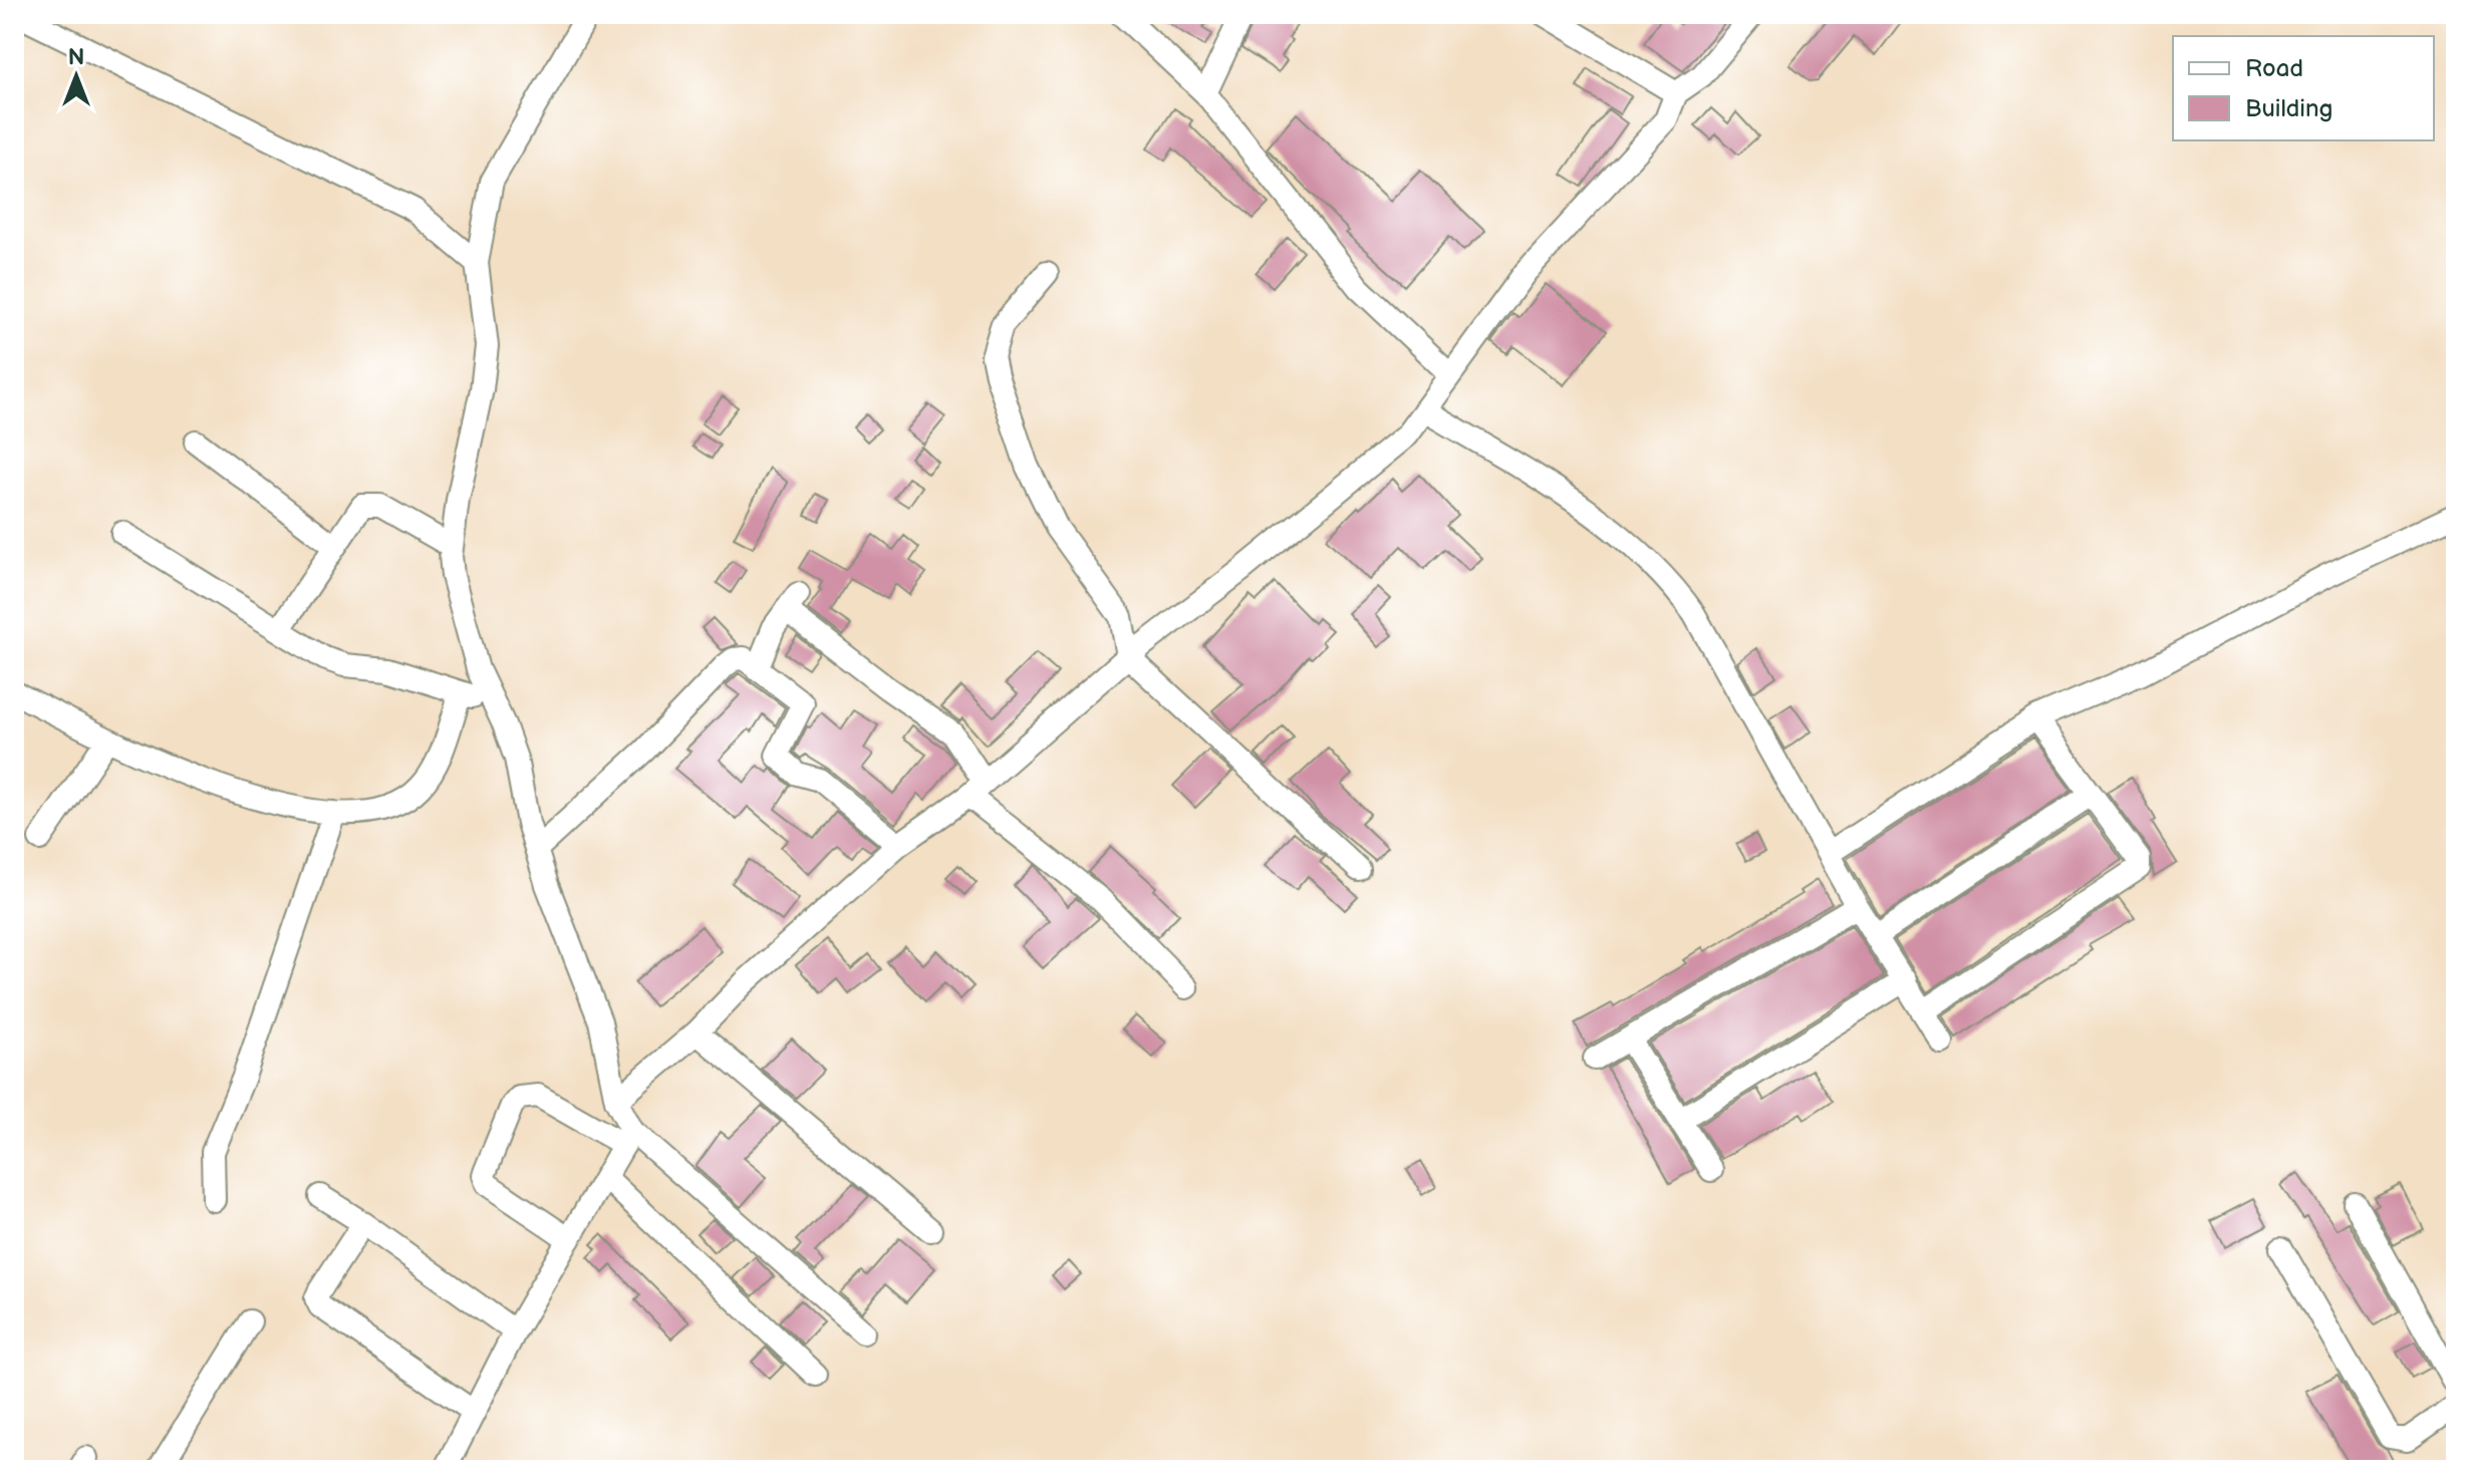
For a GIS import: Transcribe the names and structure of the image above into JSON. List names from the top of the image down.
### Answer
{
  "legend": ["Road", "Building"],
  "north": "top"
}
